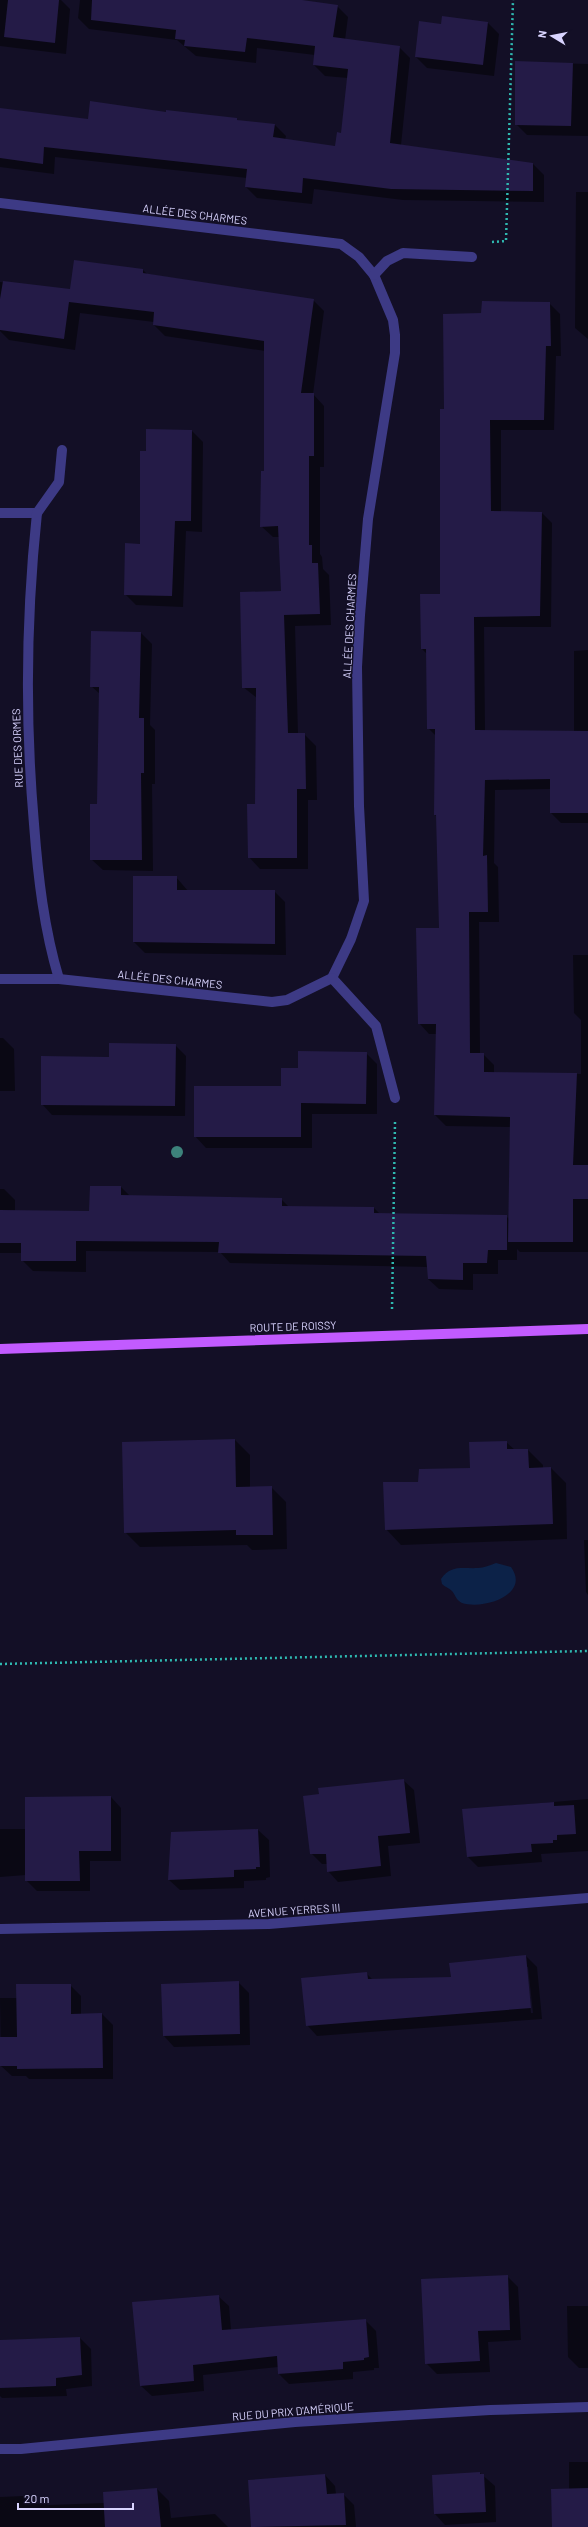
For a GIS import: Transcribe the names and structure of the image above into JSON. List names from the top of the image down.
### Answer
{
  "streets": {
    "main road": ["ROUTE DE ROISSY"],
    "street": [
      "ALLÉE DES CHARMES",
      "RUE DES ORMES",
      "AVENUE YERRES III",
      "RUE DU PRIX D'AMÉRIQUE"
    ]
  },
  "crossings": [
    ["ALLÉE DES CHARMES", "RUE DES ORMES"]
  ],
  "scale_bar": "20 m",
  "north": "left"
}
